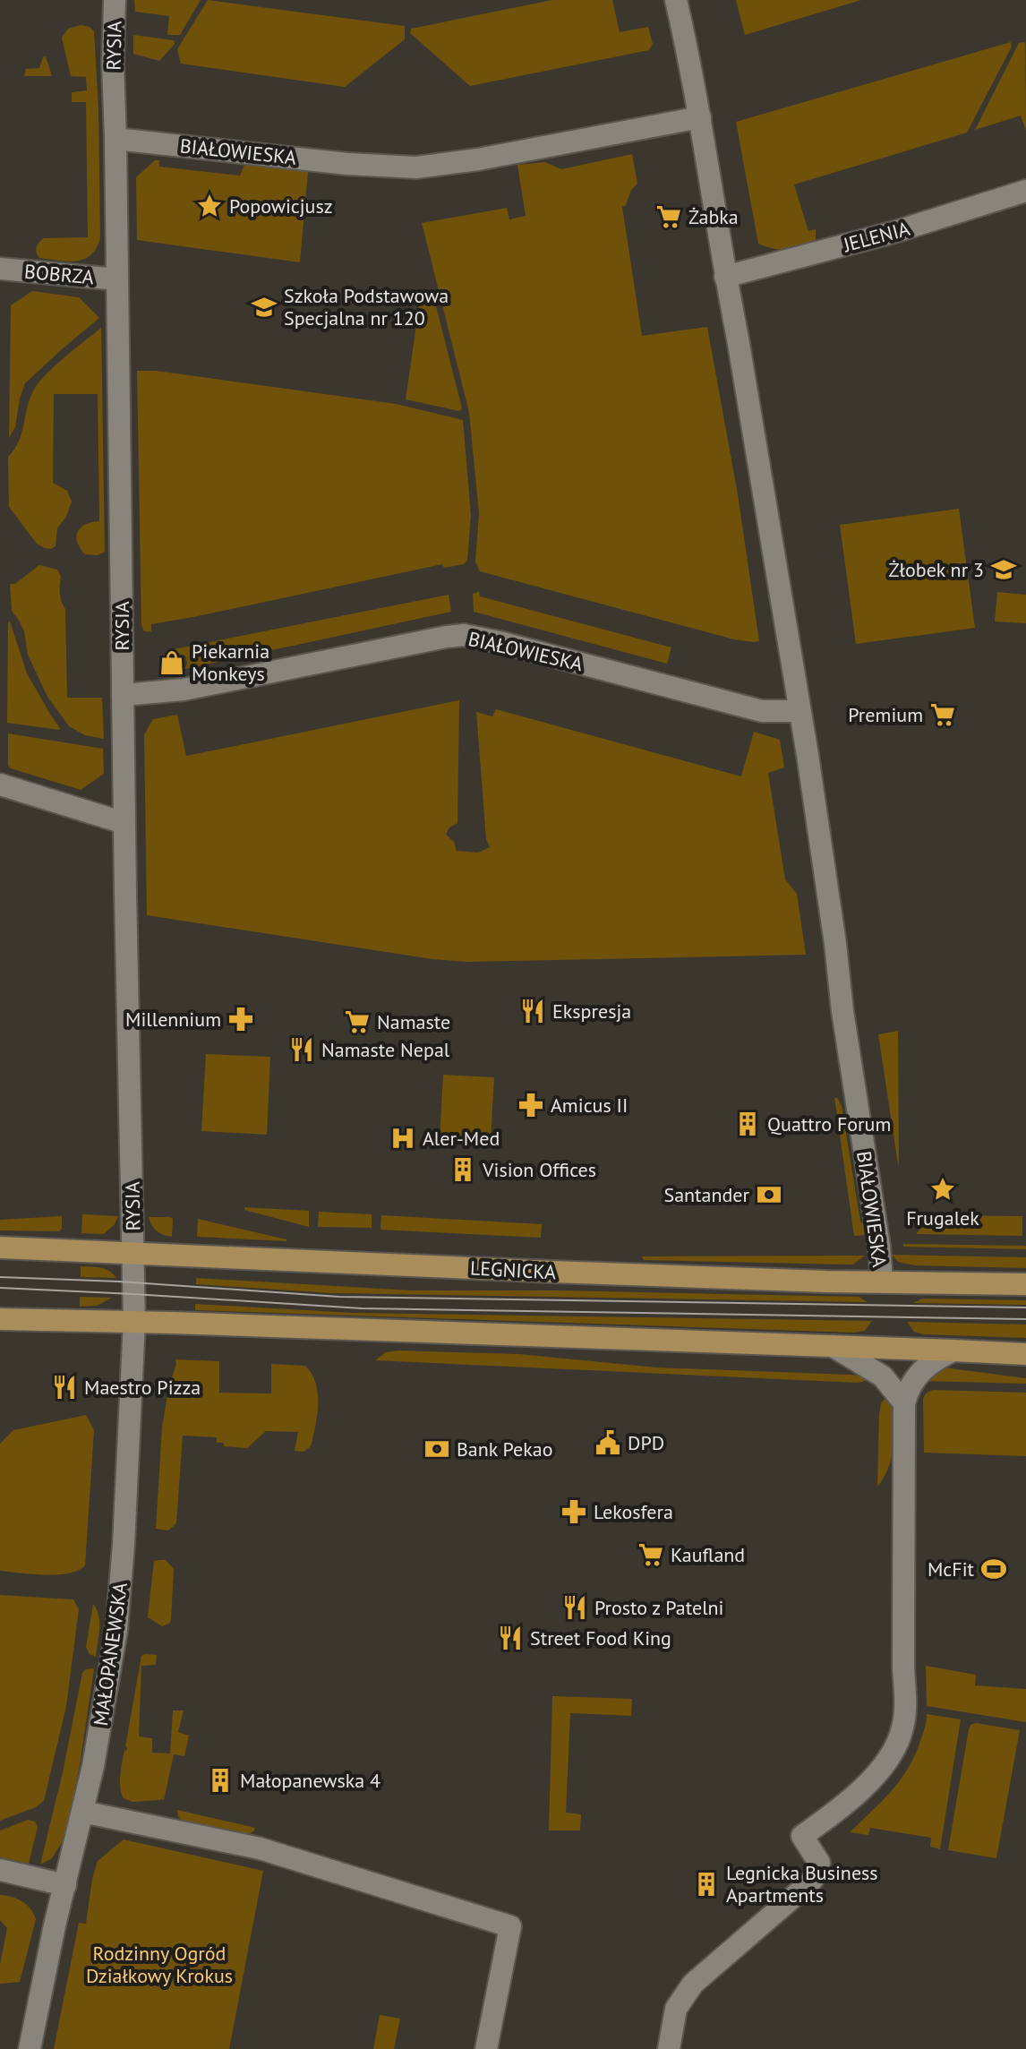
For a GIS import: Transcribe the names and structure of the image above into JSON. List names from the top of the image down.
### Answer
{
  "streets": {
    "main road": ["LEGNICKA"],
    "street": [
      "RYSIA",
      "BIAŁOWIESKA",
      "JELENIA",
      "BOBRZA",
      "MAŁOPANEWSKA"
    ]
  },
  "crossings": [
    ["RYSIA", "BIAŁOWIESKA"],
    ["RYSIA", "BOBRZA"],
    ["RYSIA", "LEGNICKA"],
    ["RYSIA", "MAŁOPANEWSKA"],
    ["BIAŁOWIESKA", "JELENIA"],
    ["BIAŁOWIESKA", "LEGNICKA"],
    ["LEGNICKA", "MAŁOPANEWSKA"]
  ],
  "parks": ["Rodzinny Ogród Działkowy Krokus"],
  "places": {
    "place": ["Popowicjusz", "Frugalek"],
    "supermarket": [
      "Żabka",
      "Premium",
      "Namaste",
      "Kaufland"
    ],
    "school or university": ["Szkoła Podstawowa Specjalna nr 120", "Żłobek nr 3"],
    "shop": ["Piekarnia Monkeys"],
    "restaurant": [
      "Ekspresja",
      "Namaste Nepal",
      "Maestro Pizza",
      "Prosto z Patelni",
      "Street Food King"
    ],
    "pharmacy": ["Millennium", "Amicus II", "Lekosfera"],
    "building": [
      "Quattro Forum",
      "Vision Offices",
      "Małopanewska 4",
      "Legnicka Business Apartments"
    ],
    "hospital": ["Aler-Med"],
    "bank": ["Santander", "Bank Pekao"],
    "public building": ["DPD"],
    "sports": ["McFit"]
  }
}
